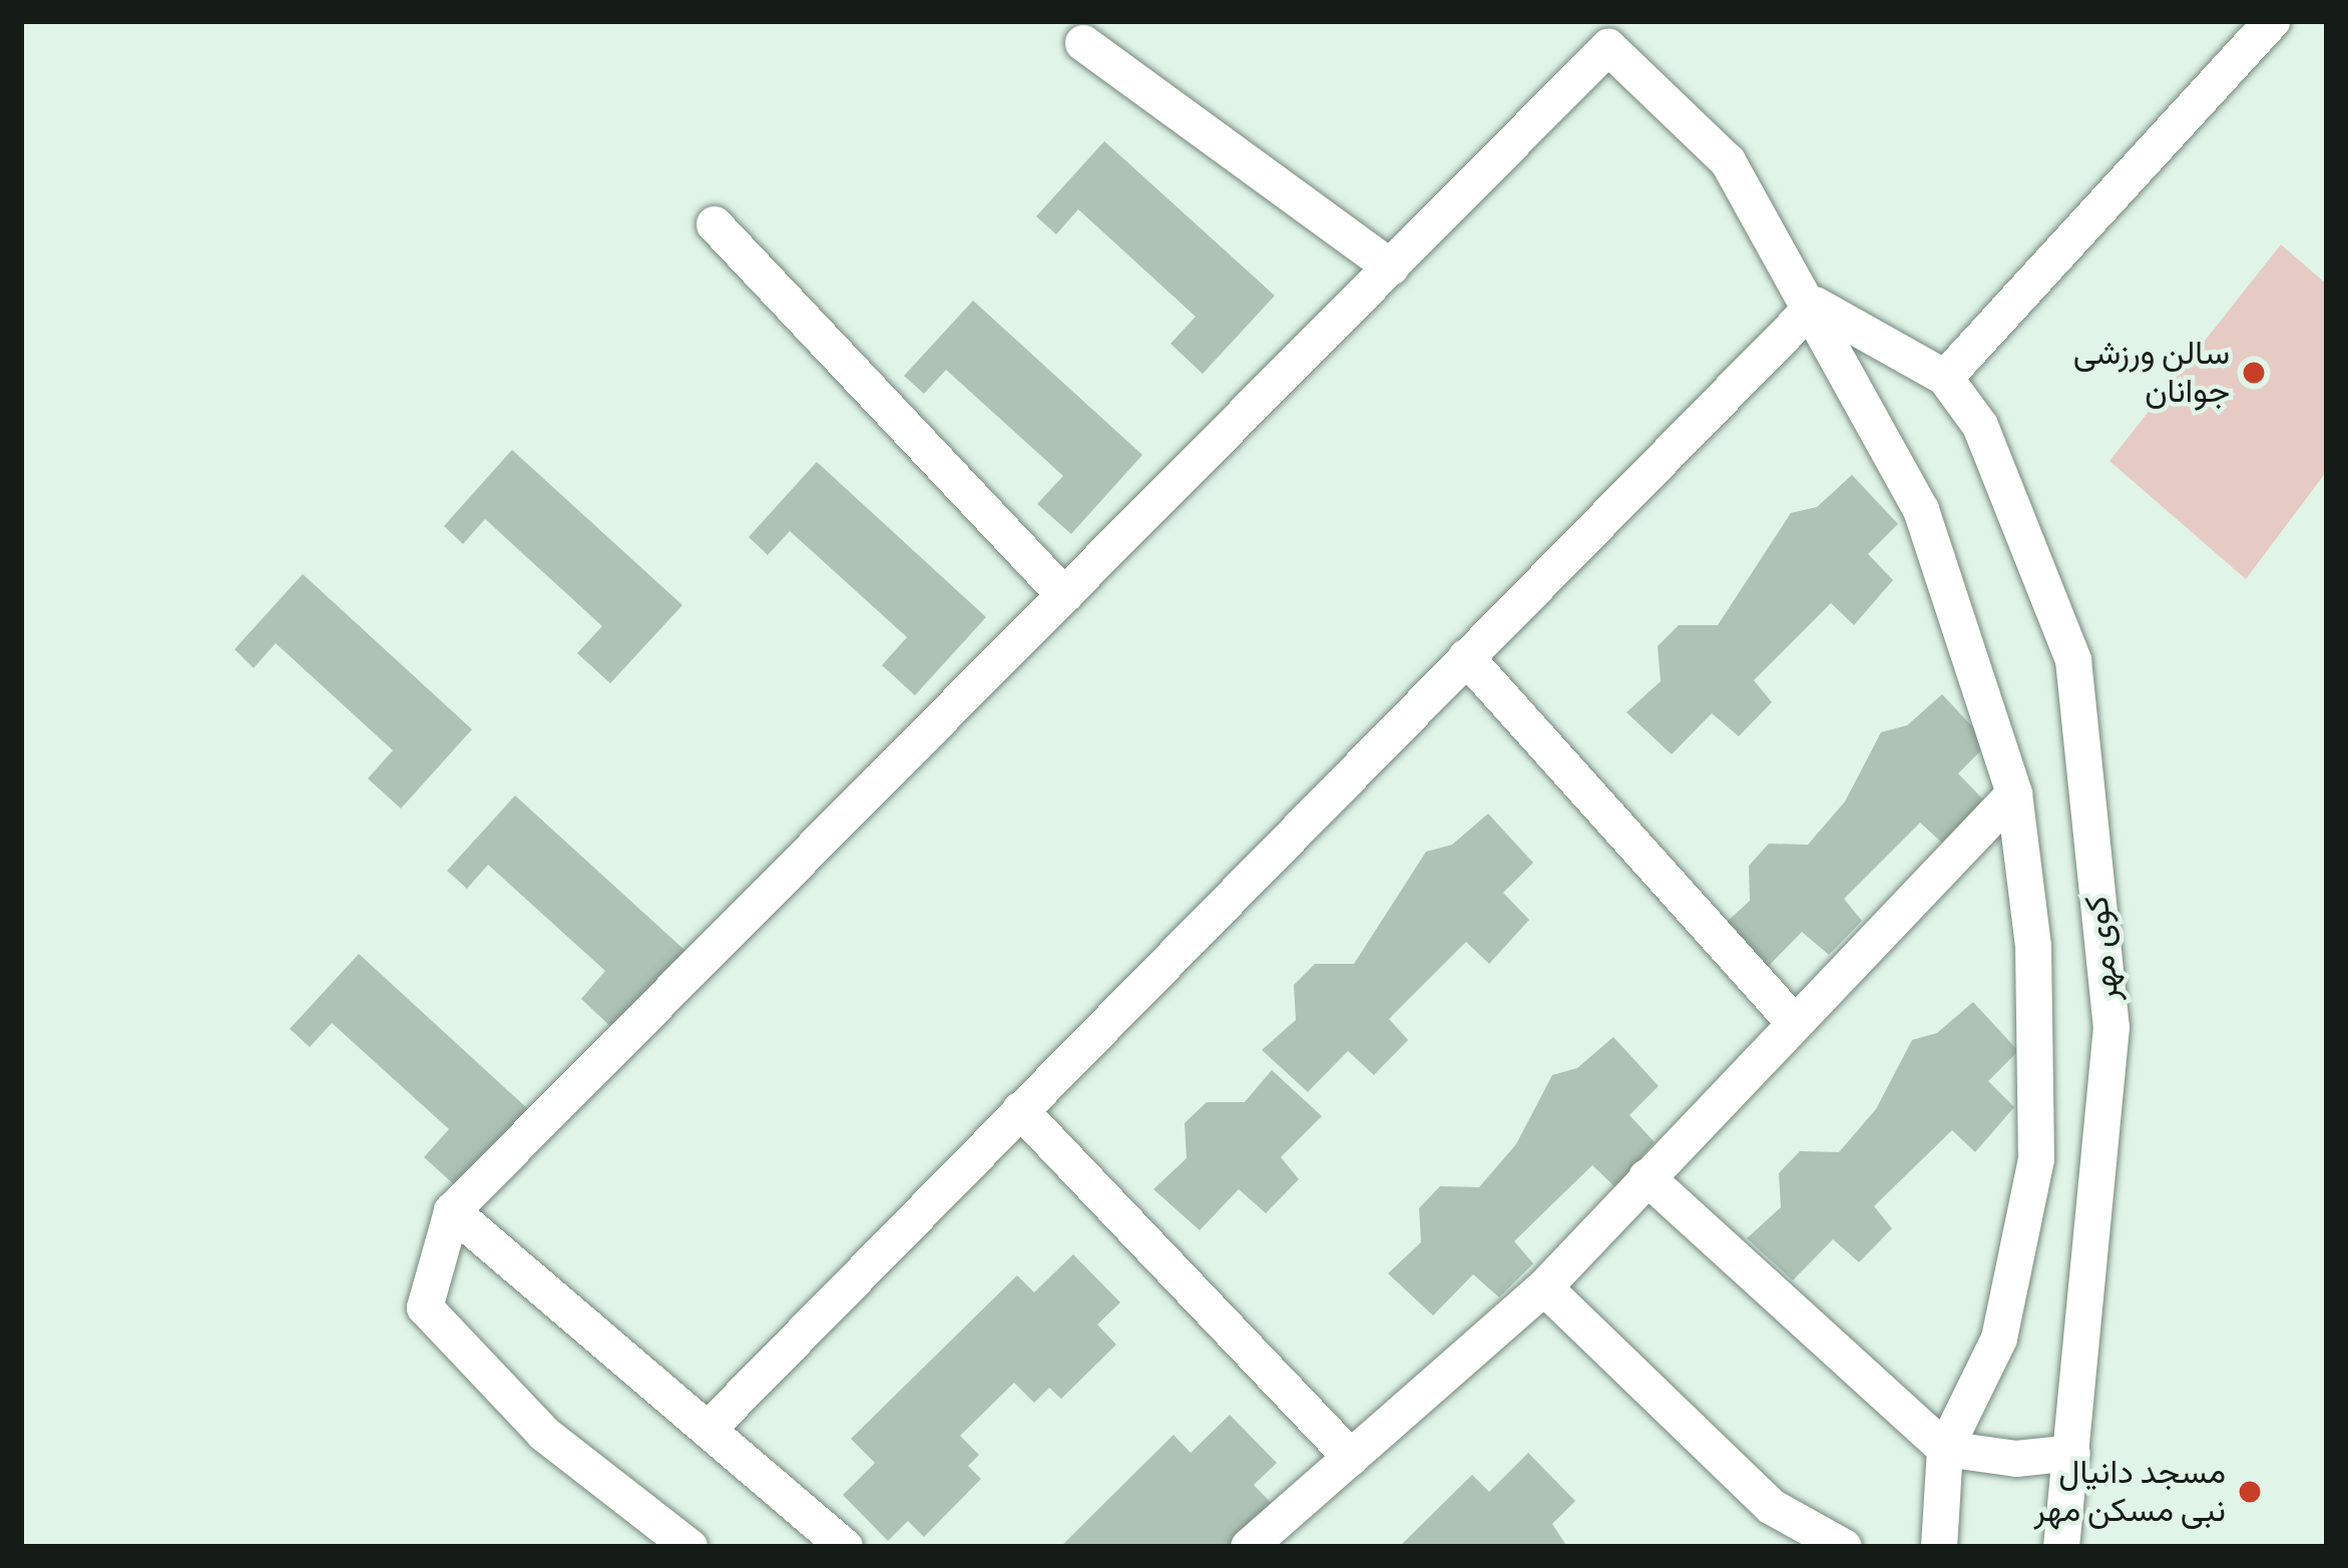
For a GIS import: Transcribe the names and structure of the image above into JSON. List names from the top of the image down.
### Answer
{
  "streets": {
    "street": ["کوی مهر"]
  },
  "places": ["سالن ورزشی جوانان", "مسجد دانیال نبی مسکن مهر"]
}
